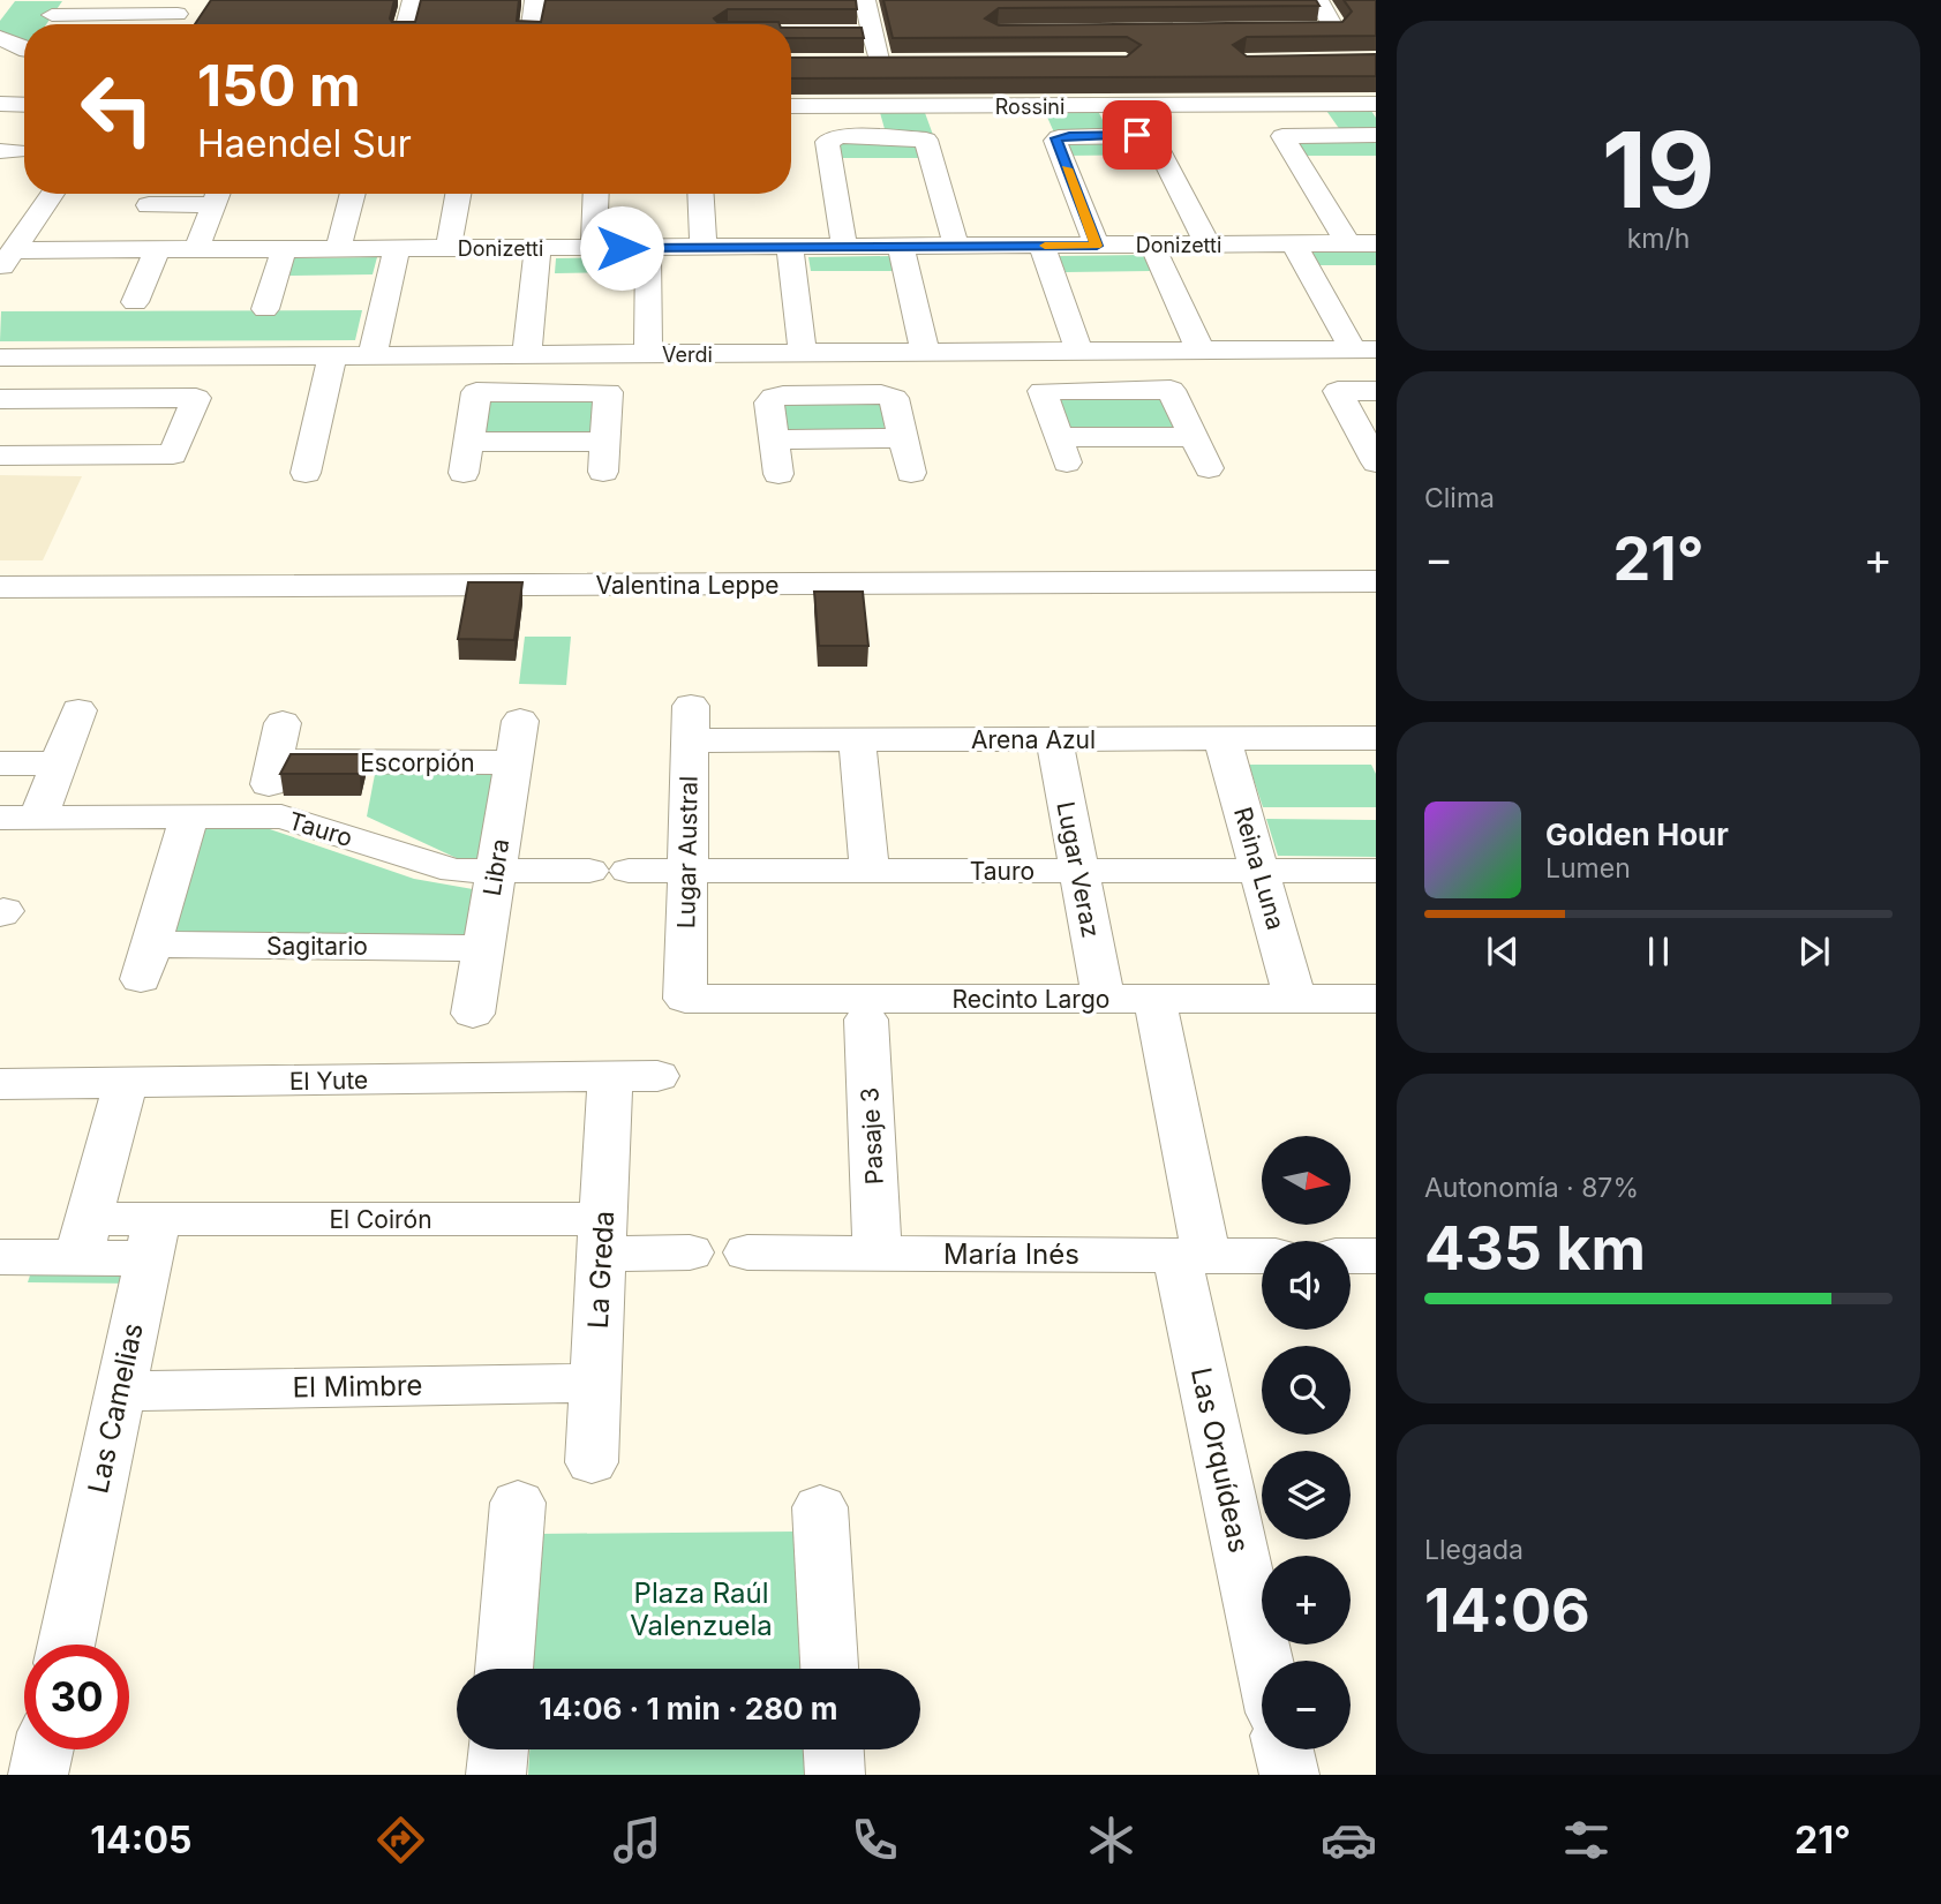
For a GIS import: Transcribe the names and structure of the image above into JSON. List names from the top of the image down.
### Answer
{
  "streets": {
    "street": [
      "Rossini",
      "Donizetti",
      "Verdi",
      "Valentina Leppe",
      "Arena Azul",
      "Escorpión",
      "Tauro",
      "Lugar Austral",
      "Libra",
      "Reina Luna",
      "Lugar Veraz",
      "Sagitario",
      "Recinto Largo",
      "El Yute",
      "Pasaje 3",
      "El Coirón",
      "María Inés",
      "La Greda",
      "El Mimbre",
      "Las Camelias",
      "Las Orquídeas"
    ]
  },
  "crossings": [
    ["Arena Azul", "Lugar Austral"],
    ["Arena Azul", "Reina Luna"],
    ["Arena Azul", "Lugar Veraz"],
    ["Escorpión", "Libra"],
    ["Tauro", "Lugar Austral"],
    ["Tauro", "Libra"],
    ["Tauro", "Reina Luna"],
    ["Tauro", "Lugar Veraz"],
    ["Tauro", "Sagitario"],
    ["Lugar Austral", "Recinto Largo"],
    ["Libra", "Sagitario"],
    ["Reina Luna", "Recinto Largo"],
    ["Lugar Veraz", "Recinto Largo"],
    ["Recinto Largo", "Las Orquídeas"],
    ["El Yute", "La Greda"],
    ["Pasaje 3", "María Inés"],
    ["El Coirón", "La Greda"],
    ["El Coirón", "Las Camelias"],
    ["María Inés", "Las Orquídeas"],
    ["La Greda", "El Mimbre"],
    ["El Mimbre", "Las Camelias"]
  ],
  "parks": ["Plaza Raúl Valenzuela"],
  "north": "right",
  "page": {
    "tile": [
      ["19", "km/h"],
      "Clima",
      ["Autonomía · 87%", "435 km"],
      ["Llegada", "14:06"]
    ],
    "turn": ["150 m", "Haendel Sur"],
    "heat": ["−", "21°", "+"],
    "song": ["Golden Hour", "Lumen"],
    "map_buttons": ["+", "−"],
    "limit": "30",
    "trip": "14:06 · 1 min · 280 m",
    "tabs": ["14:05", "21°"]
  }
}
